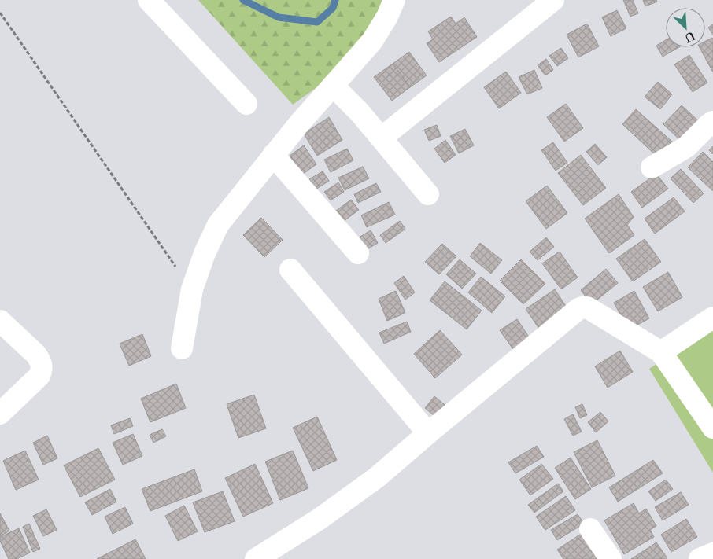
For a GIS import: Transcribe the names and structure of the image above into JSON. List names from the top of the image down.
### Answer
{
  "north": "bottom right"
}
